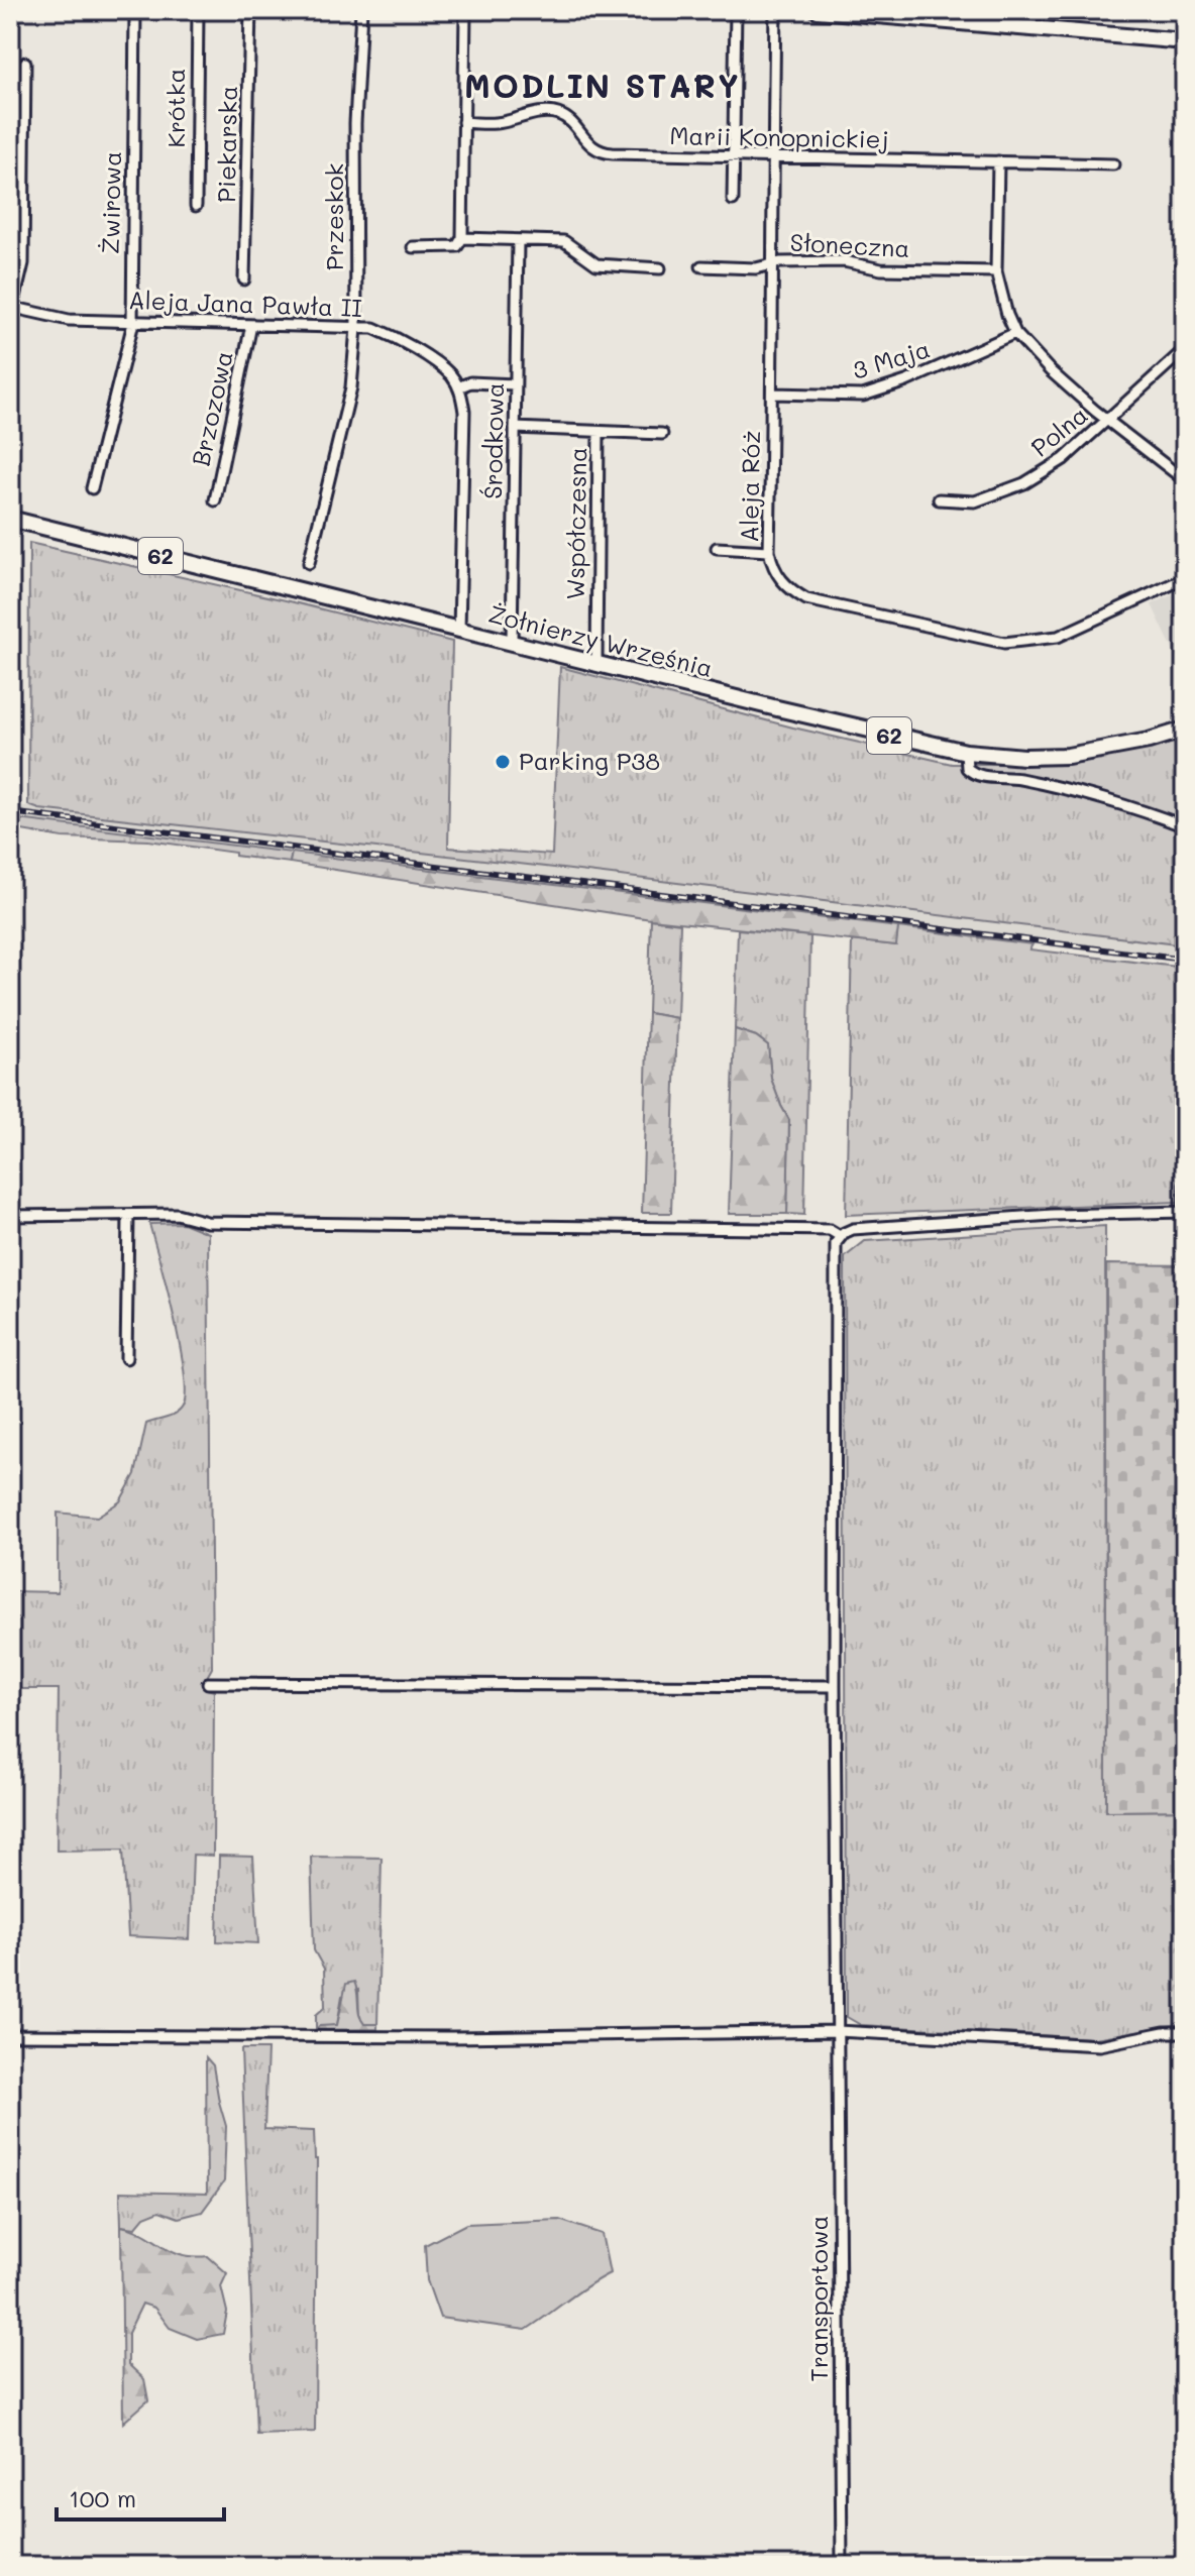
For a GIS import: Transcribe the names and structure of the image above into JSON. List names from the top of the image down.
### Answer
{
  "streets": {
    "main road": ["62", "Żołnierzy Września"],
    "street": [
      "Krótka",
      "Marii Konopnickiej",
      "Piekarska",
      "Żwirowa",
      "Przeskok",
      "Słoneczna",
      "Aleja Jana Pawła II",
      "3 Maja",
      "Brzozowa",
      "Polna",
      "Środkowa",
      "Aleja Róż",
      "Współczesna",
      "Transportowa"
    ]
  },
  "crossings": [
    ["Marii Konopnickiej", "Aleja Róż"],
    ["Żwirowa", "Aleja Jana Pawła II"],
    ["Przeskok", "Aleja Jana Pawła II"],
    ["Słoneczna", "Aleja Róż"],
    ["Aleja Jana Pawła II", "Brzozowa"],
    ["3 Maja", "Aleja Róż"],
    ["Środkowa", "Współczesna"],
    ["Środkowa", "Żołnierzy Września"],
    ["Współczesna", "Żołnierzy Września"]
  ],
  "districts": ["MODLIN STARY"],
  "places": ["Parking P38"],
  "scale_bar": "100 m"
}
